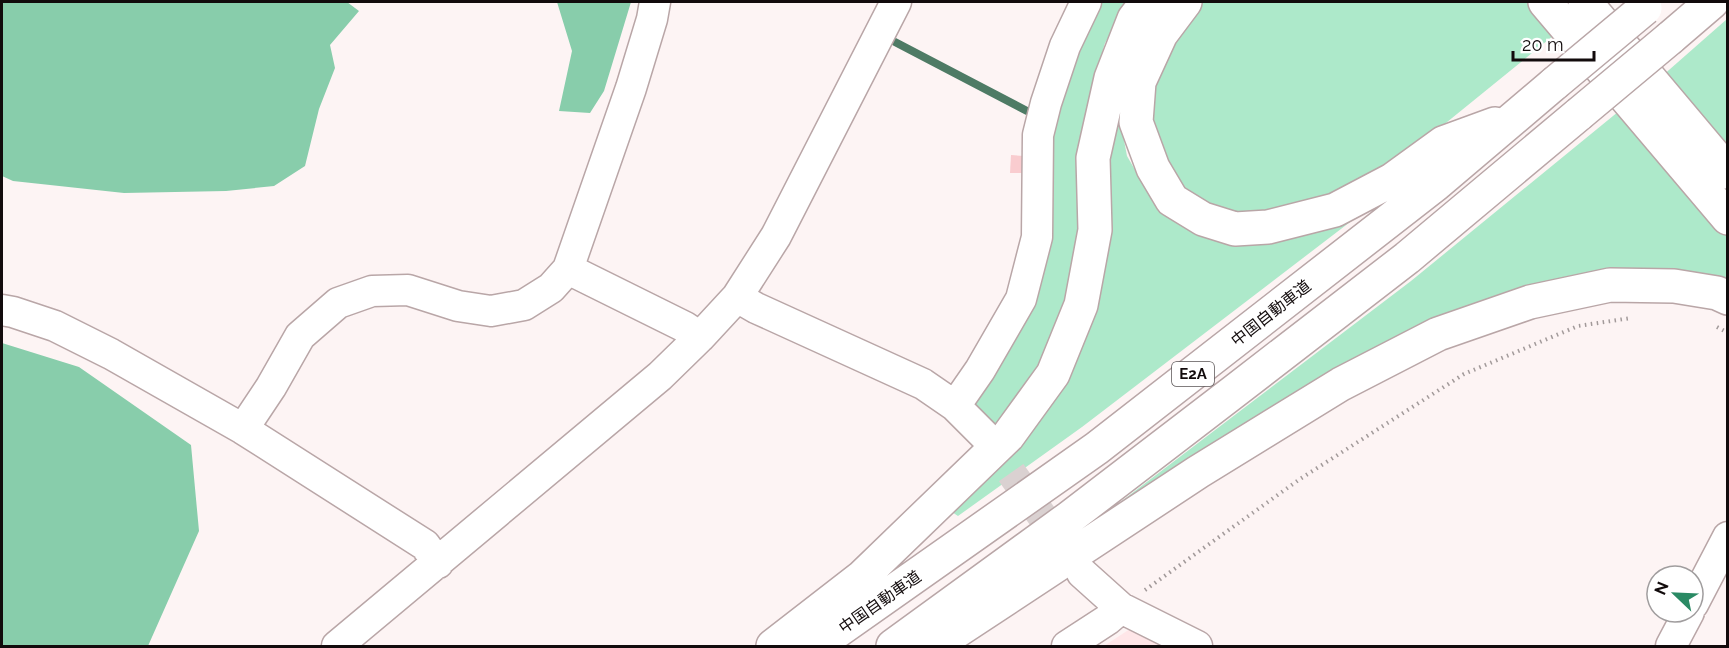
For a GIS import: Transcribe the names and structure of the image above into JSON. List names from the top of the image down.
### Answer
{
  "streets": {
    "highway": ["中国自動車道", "E2A"]
  },
  "scale_bar": "20 m",
  "north": "top left"
}
